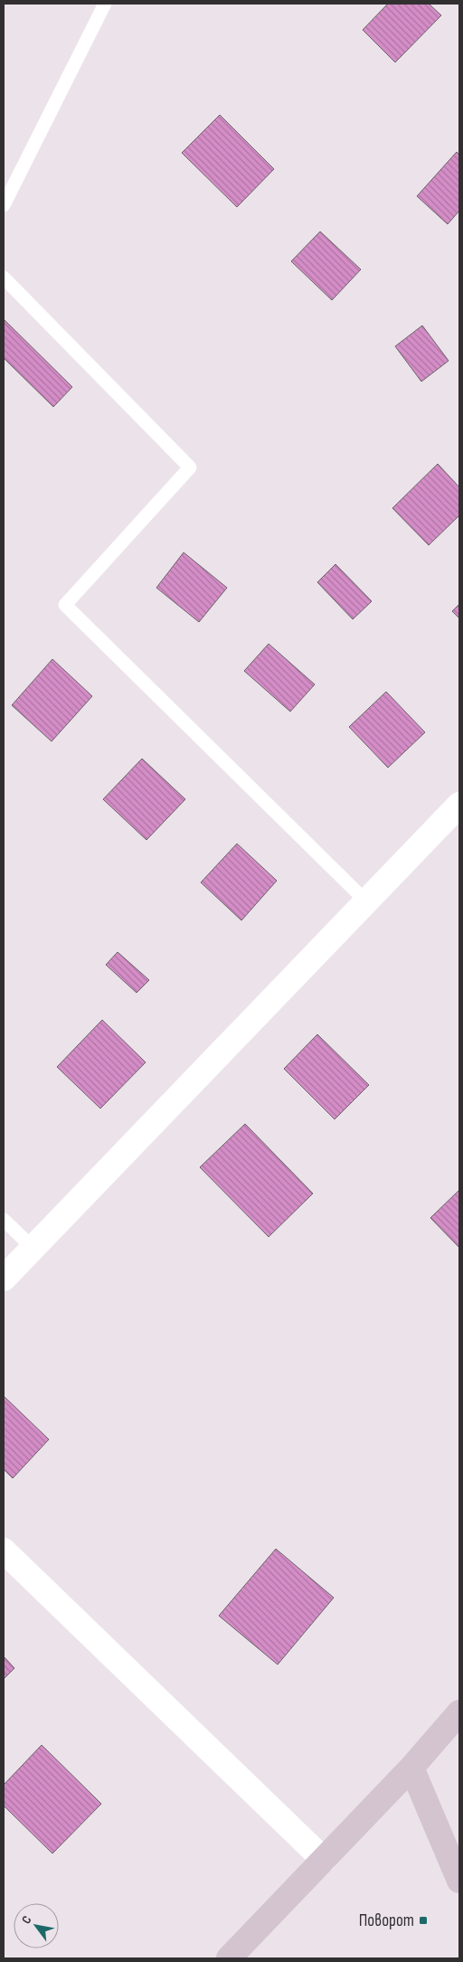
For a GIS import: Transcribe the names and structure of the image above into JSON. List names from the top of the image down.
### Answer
{
  "places": {
    "transit": ["Поворот"]
  },
  "north": "top left"
}
